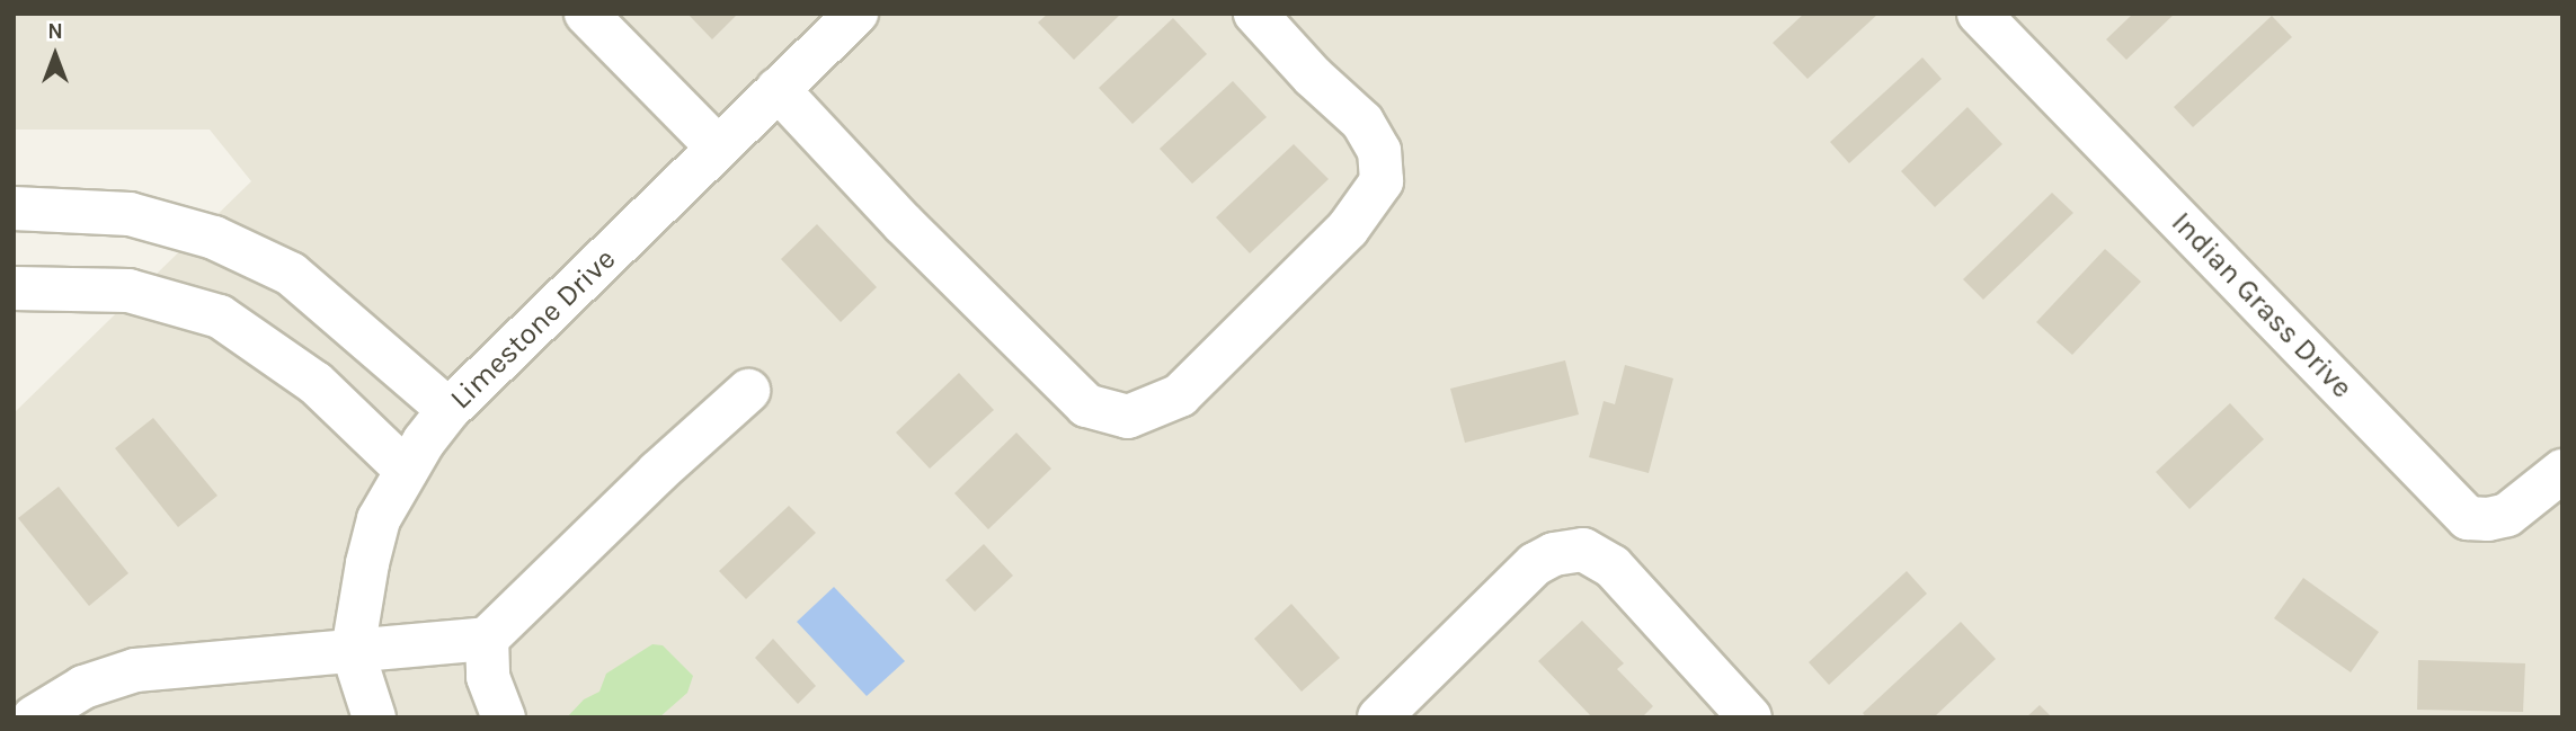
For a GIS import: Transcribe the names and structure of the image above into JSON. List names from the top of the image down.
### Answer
{
  "streets": {
    "street": ["Indian Grass Drive", "Limestone Drive"]
  },
  "north": "top"
}
